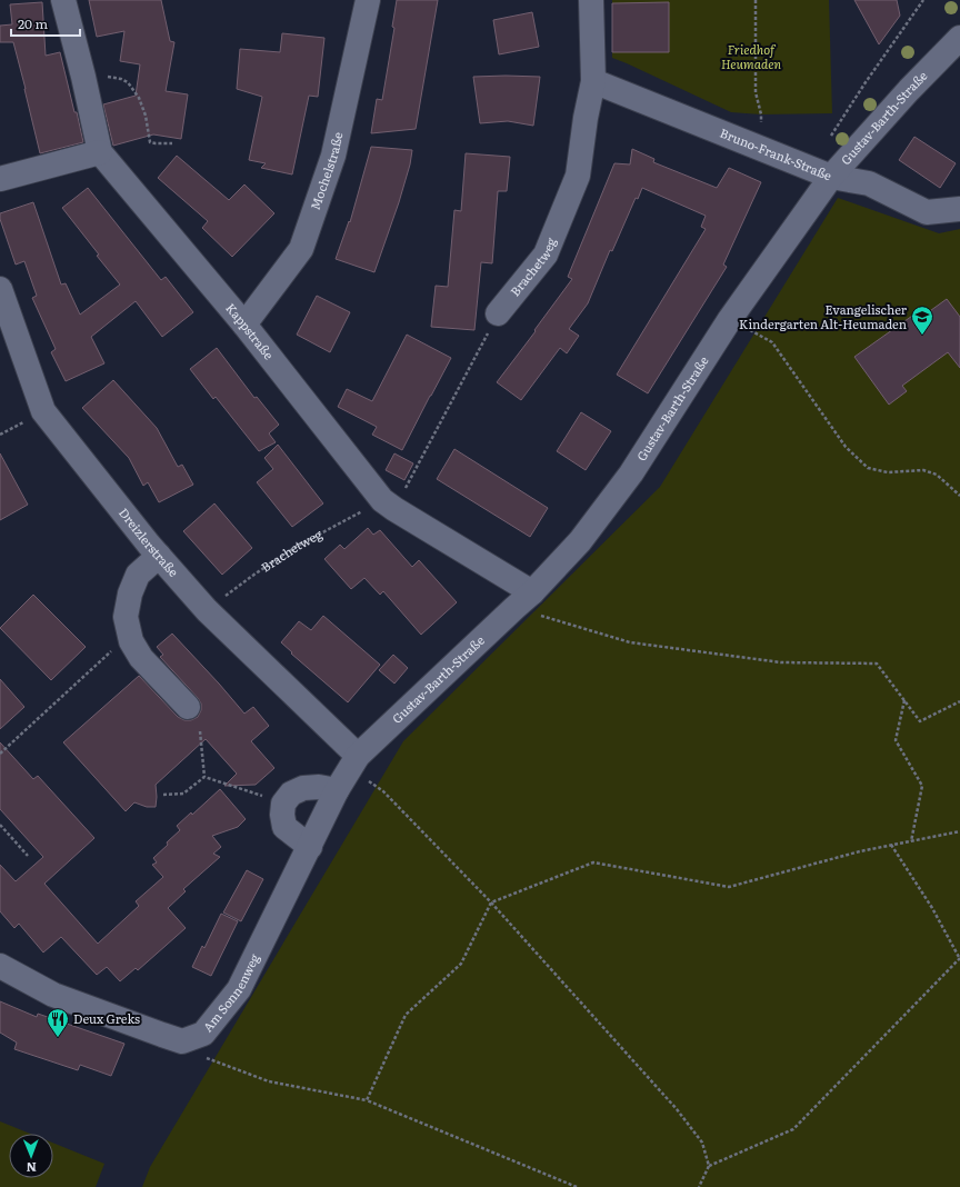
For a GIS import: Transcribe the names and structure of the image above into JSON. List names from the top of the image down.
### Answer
{
  "streets": {
    "street": [
      "Gustav-Barth-Straße",
      "Bruno-Frank-Straße",
      "Mochelstraße",
      "Brachetweg",
      "Kappstraße",
      "Dreizlerstraße",
      "Am Sonnenweg"
    ]
  },
  "crossings": [
    ["Gustav-Barth-Straße", "Bruno-Frank-Straße"],
    ["Gustav-Barth-Straße", "Kappstraße"],
    ["Gustav-Barth-Straße", "Dreizlerstraße"],
    ["Gustav-Barth-Straße", "Am Sonnenweg"],
    ["Bruno-Frank-Straße", "Brachetweg"],
    ["Mochelstraße", "Kappstraße"],
    ["Brachetweg", "Kappstraße"],
    ["Brachetweg", "Dreizlerstraße"],
    ["Dreizlerstraße", "Am Sonnenweg"]
  ],
  "parks": ["Friedhof Heumaden"],
  "places": {
    "school or university": ["Evangelischer Kindergarten Alt-Heumaden"],
    "restaurant": ["Deux Greks"]
  },
  "scale_bar": "20 m",
  "north": "bottom"
}
